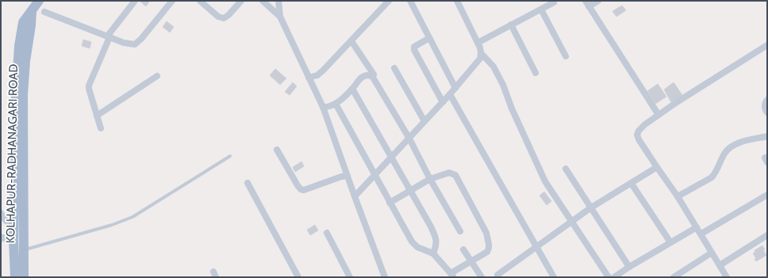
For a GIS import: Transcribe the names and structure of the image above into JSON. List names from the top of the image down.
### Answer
{
  "streets": {
    "main road": ["KOLHAPUR-RADHANAGARI ROAD"]
  }
}
